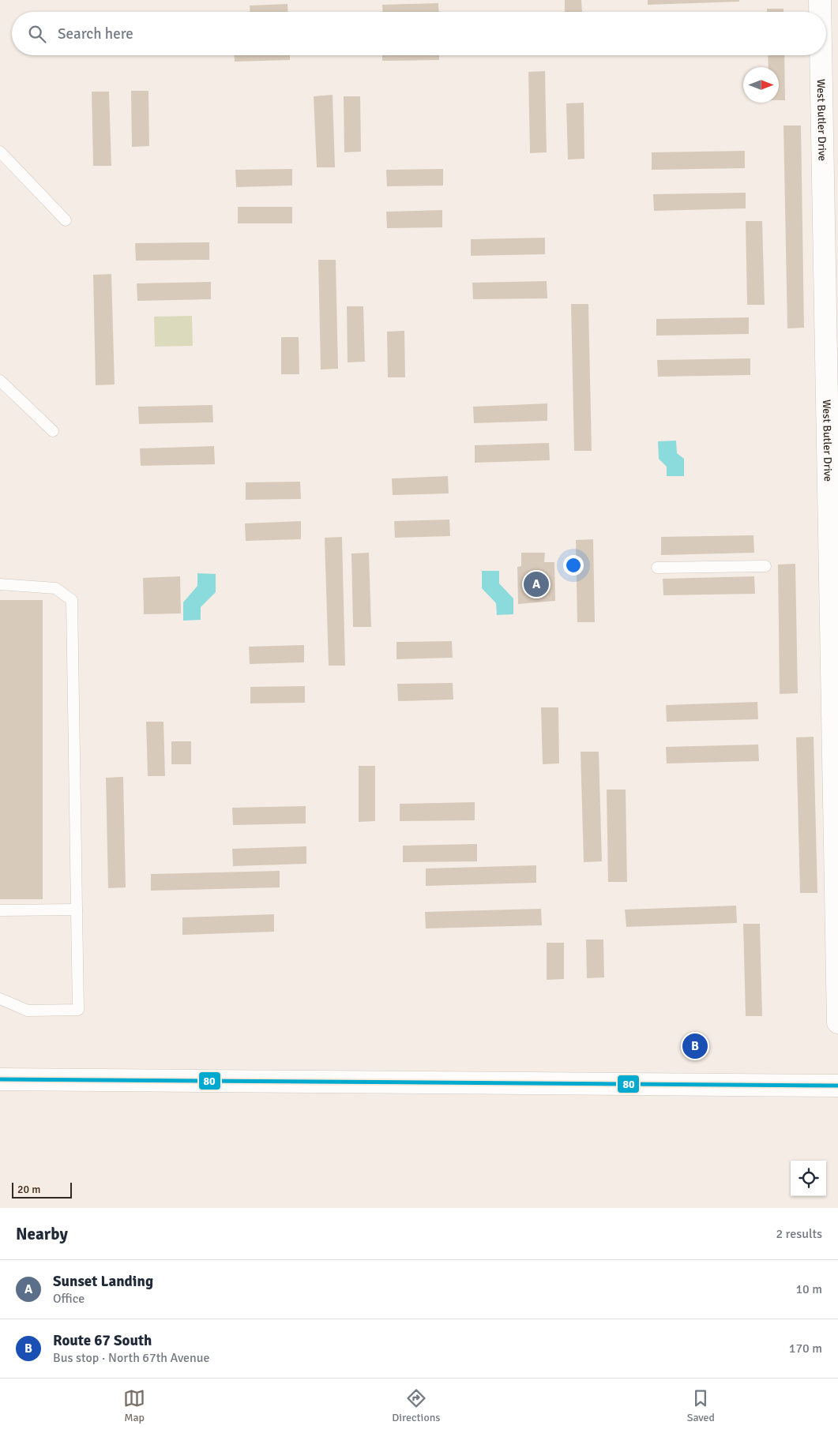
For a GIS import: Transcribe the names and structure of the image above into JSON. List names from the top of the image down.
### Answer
{
  "streets": {
    "street": ["West Butler Drive"]
  },
  "lines": ["transit line 80"],
  "scale_bar": "20 m",
  "north": "right",
  "page": {
    "search": "Search here",
    "pins": ["A", "B"],
    "scale": "20 m",
    "heading": ["Nearby", "2 results"],
    "list": [
      {
        "mark": "A",
        "name": "Sunset Landing",
        "note": "Office",
        "value": "10 m"
      },
      {
        "mark": "B",
        "name": "Route 67 South",
        "note": "Bus stop · North 67th Avenue",
        "value": "170 m"
      }
    ],
    "nav": ["Map", "Directions", "Saved"]
  }
}
